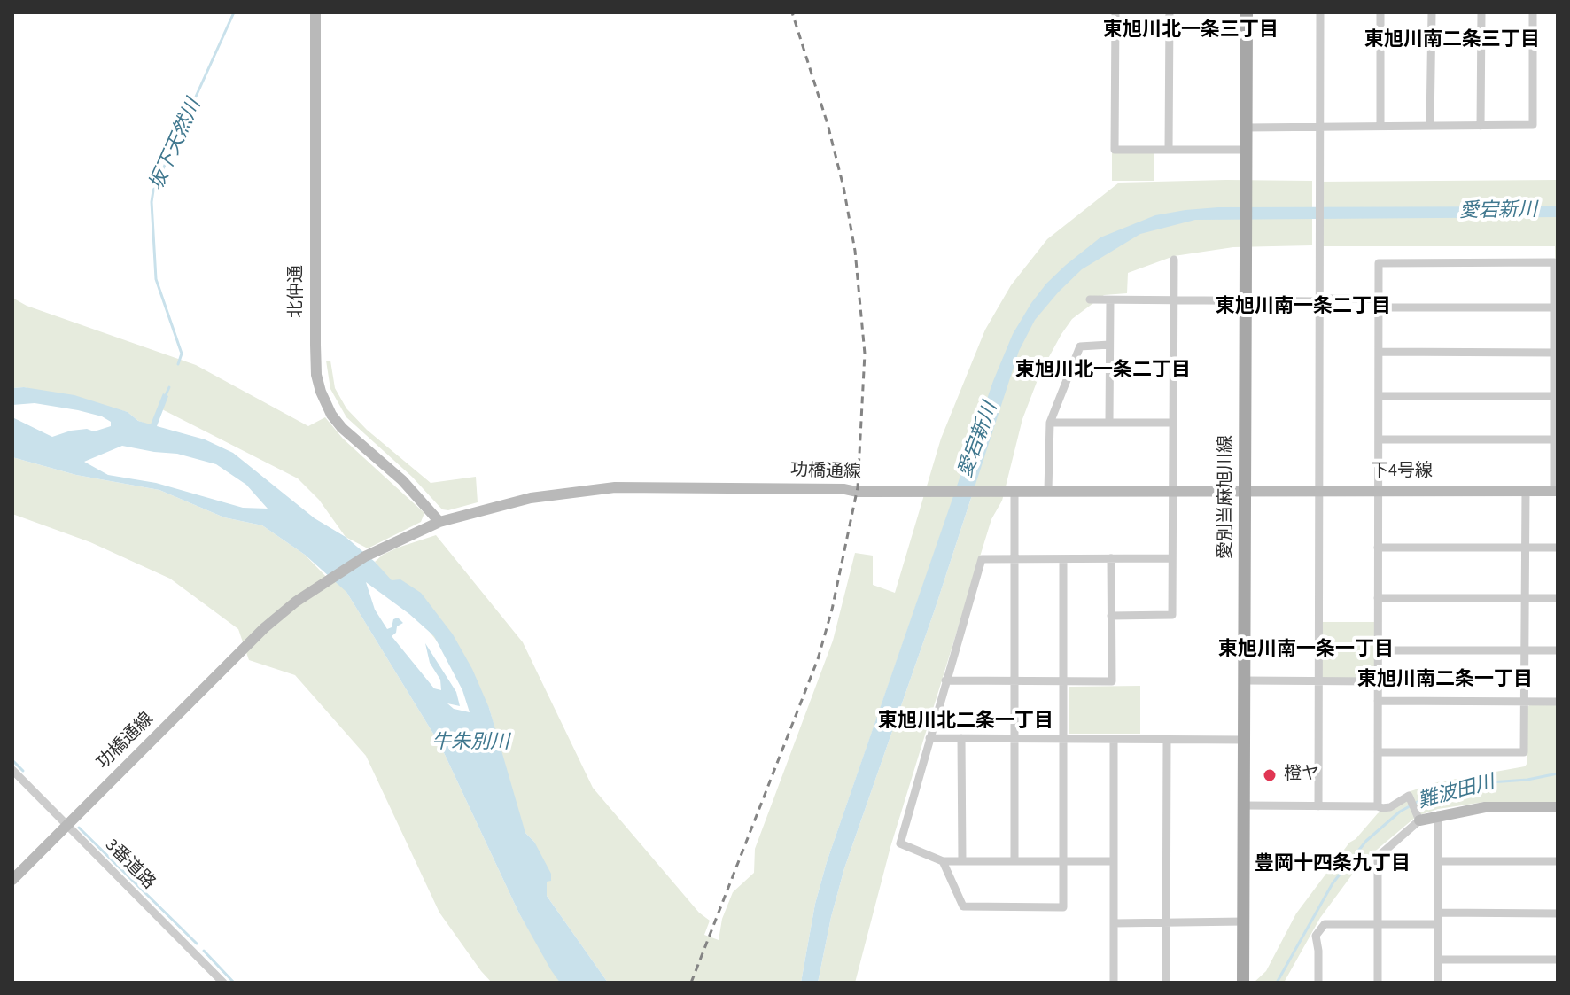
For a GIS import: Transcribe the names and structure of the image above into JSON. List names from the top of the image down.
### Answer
{
  "streets": {
    "main road": ["愛別当麻旭川線"],
    "street": [
      "北仲通",
      "功橋通線",
      "下4号線",
      "3番道路"
    ]
  },
  "crossings": [
    ["北仲通", "功橋通線"],
    ["功橋通線", "下4号線"],
    ["功橋通線", "愛別当麻旭川線"],
    ["功橋通線", "3番道路"],
    ["下4号線", "愛別当麻旭川線"]
  ],
  "districts": [
    "東旭川北一条三丁目",
    "東旭川南二条三丁目",
    "東旭川南一条二丁目",
    "東旭川北一条二丁目",
    "東旭川南一条一丁目",
    "東旭川南二条一丁目",
    "東旭川北二条一丁目",
    "豊岡十四条九丁目"
  ],
  "water": [
    "坂下天然川",
    "愛宕新川",
    "牛朱別川",
    "難波田川"
  ],
  "places": ["橙ヤ"]
}
